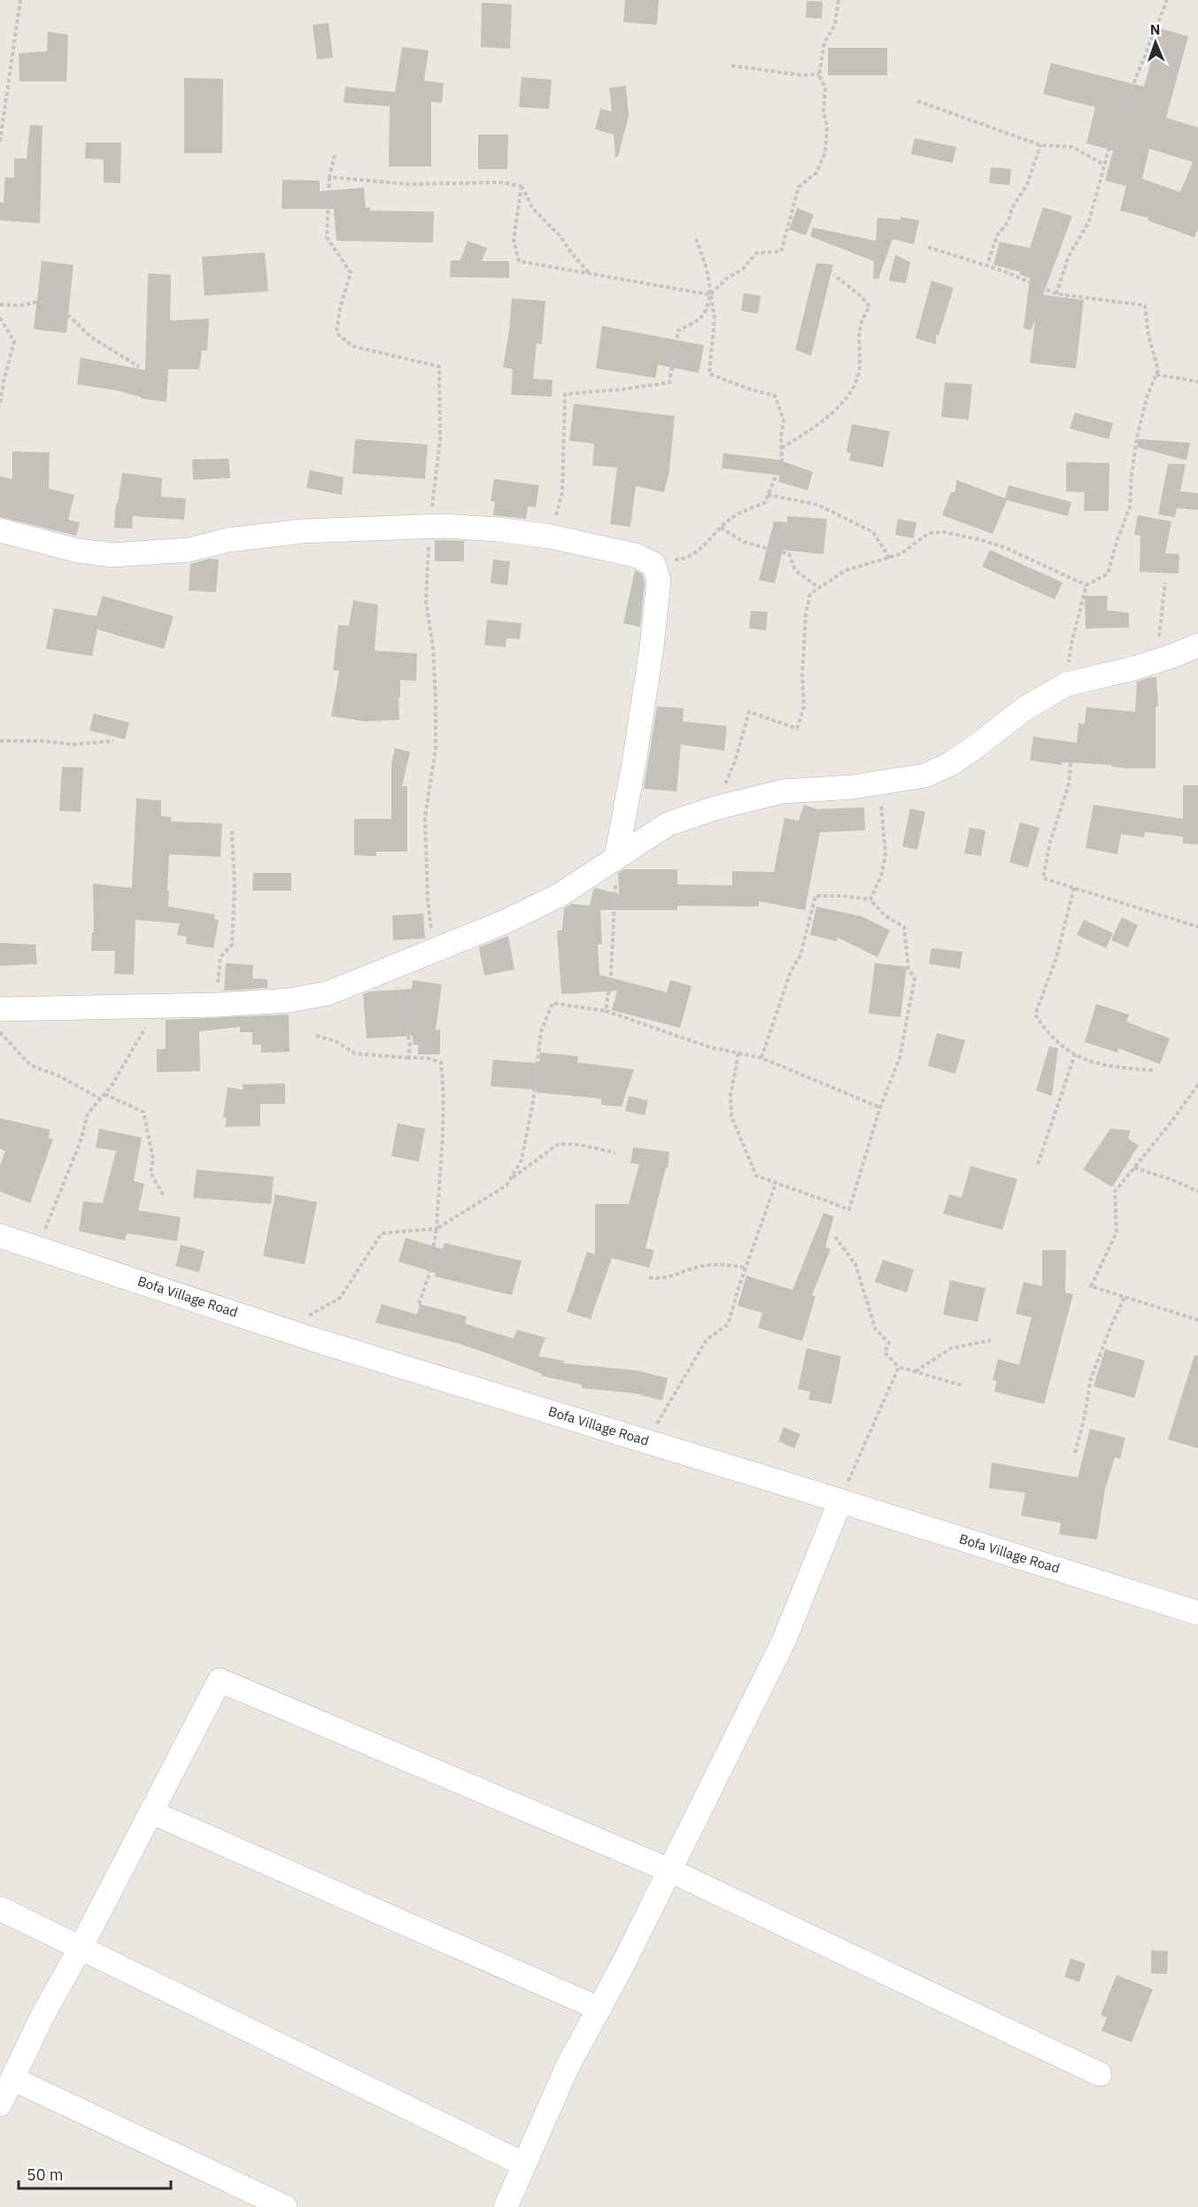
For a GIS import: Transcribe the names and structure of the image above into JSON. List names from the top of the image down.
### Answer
{
  "streets": {
    "street": ["Bofa Village Road"]
  },
  "scale_bar": "50 m",
  "north": "top"
}
